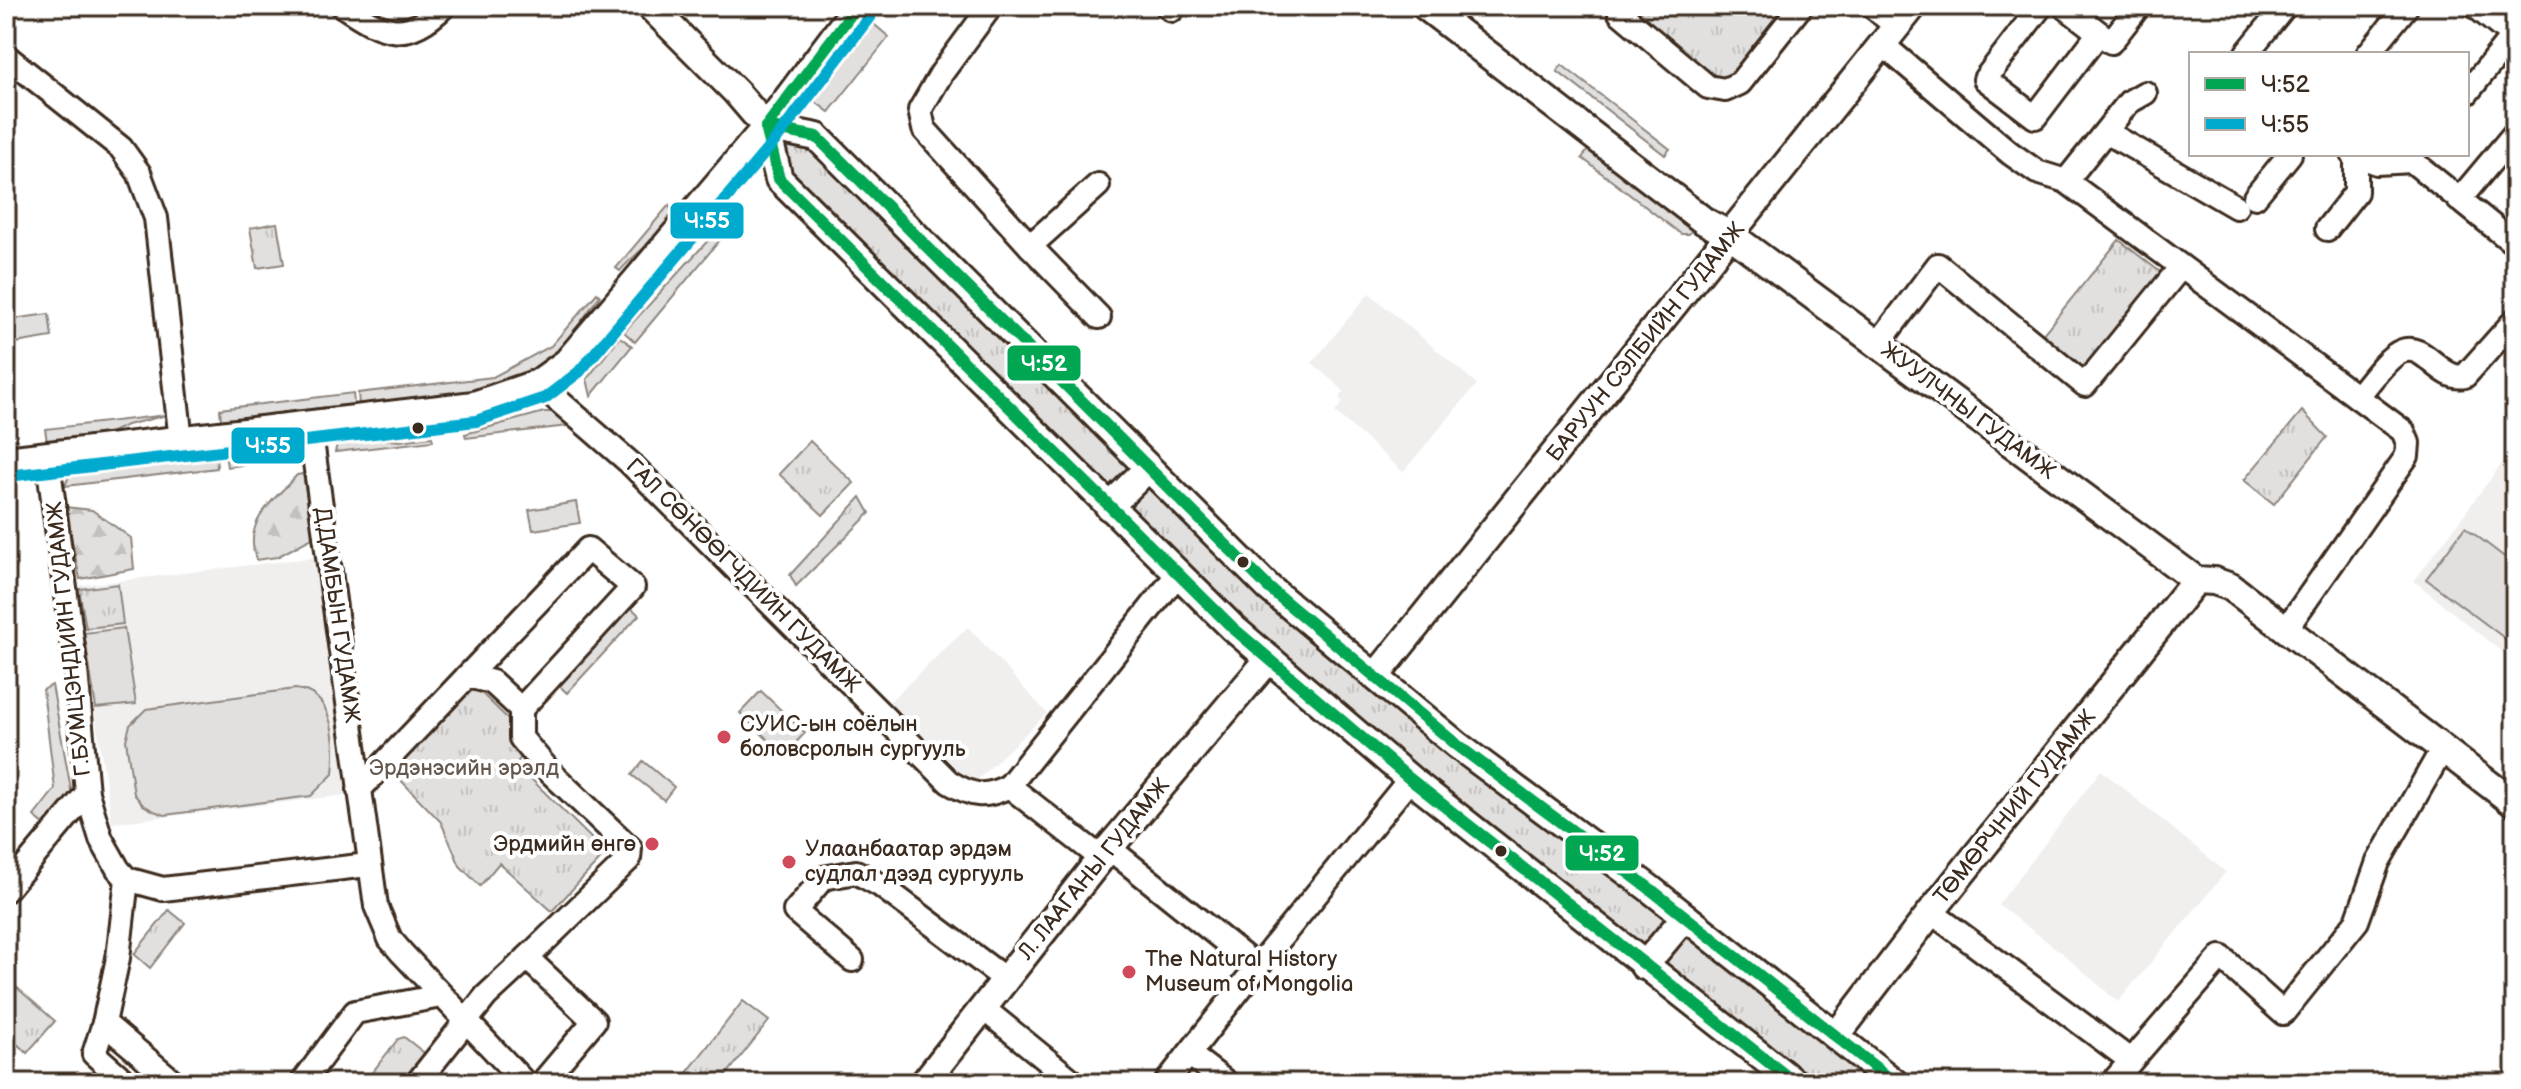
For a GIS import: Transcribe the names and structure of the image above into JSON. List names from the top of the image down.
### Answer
{
  "streets": {
    "main road": [
      "БАРУУН СЭЛБИЙН ГУДАМЖ",
      "ЖУУЛЧНЫ ГУДАМЖ",
      "ТӨМӨРЧНИЙ ГУДАМЖ",
      "Л. ЛААГАНЫ ГУДАМЖ"
    ],
    "street": ["ГАЛ СӨНӨӨГЧДИЙН ГУДАМЖ", "Д.ДАМБЫН ГУДАМЖ", "Г.БУМЦЭНДИЙН ГУДАМЖ"]
  },
  "crossings": [
    ["БАРУУН СЭЛБИЙН ГУДАМЖ", "ЖУУЛЧНЫ ГУДАМЖ"],
    ["ЖУУЛЧНЫ ГУДАМЖ", "ТӨМӨРЧНИЙ ГУДАМЖ"]
  ],
  "parks": ["Эрдэнэсийн эрэлд"],
  "places": [
    "СУИС-ын соёлын боловсролын сургууль",
    "Эрдмийн өнгө",
    "Улаанбаатар эрдэм судлал дээд сургууль",
    "The Natural History Museum of Mongolia"
  ],
  "lines": ["transit line Ч:52", "transit line Ч:55"],
  "legend": ["Ч:52", "Ч:55"]
}
